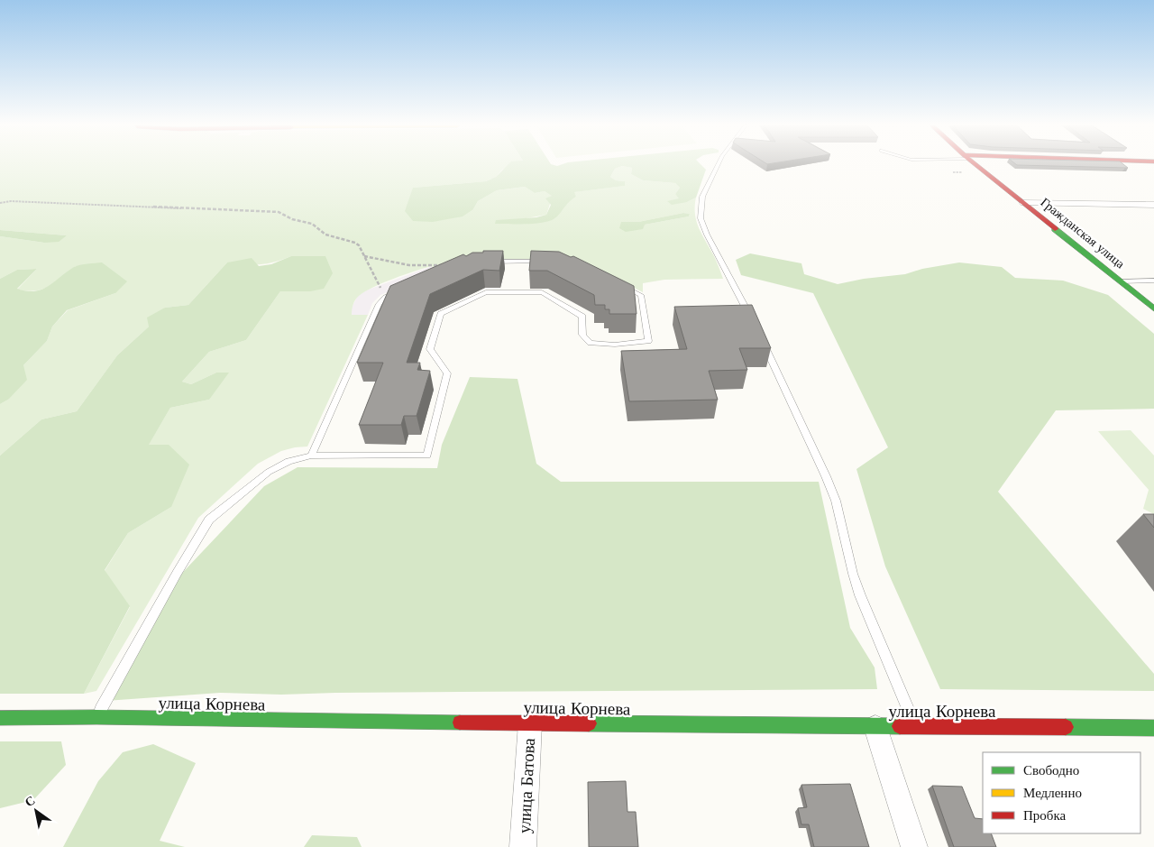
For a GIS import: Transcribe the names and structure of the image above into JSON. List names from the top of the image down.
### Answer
{
  "streets": {
    "street": ["Гражданская улица", "улица Корнева", "улица Батова"]
  },
  "crossings": [
    ["улица Корнева", "улица Батова"]
  ],
  "legend": ["Свободно", "Медленно", "Пробка"],
  "north": "top left"
}
